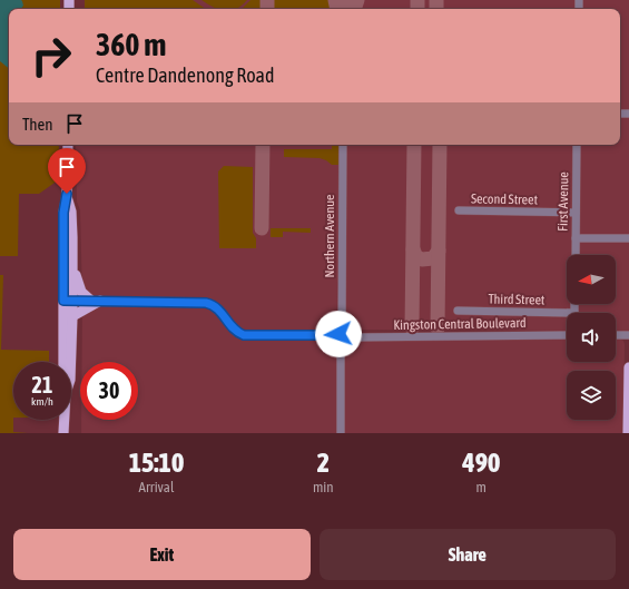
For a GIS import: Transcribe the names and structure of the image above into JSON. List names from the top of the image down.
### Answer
{
  "streets": {
    "street": [
      "Second Street",
      "First Avenue",
      "Northern Avenue",
      "Third Street",
      "Kingston Central Boulevard"
    ]
  },
  "crossings": [
    ["Second Street", "First Avenue"],
    ["Northern Avenue", "Kingston Central Boulevard"]
  ],
  "north": "left",
  "page": {
    "turn": ["360 m", "Centre Dandenong Road"],
    "then": "Then",
    "speed": "21 km/h",
    "limit": "30",
    "eta": [
      "15:10",
      "Arrival",
      "2",
      "min",
      "490",
      "m"
    ],
    "buttons": ["Exit", "Share"]
  }
}
